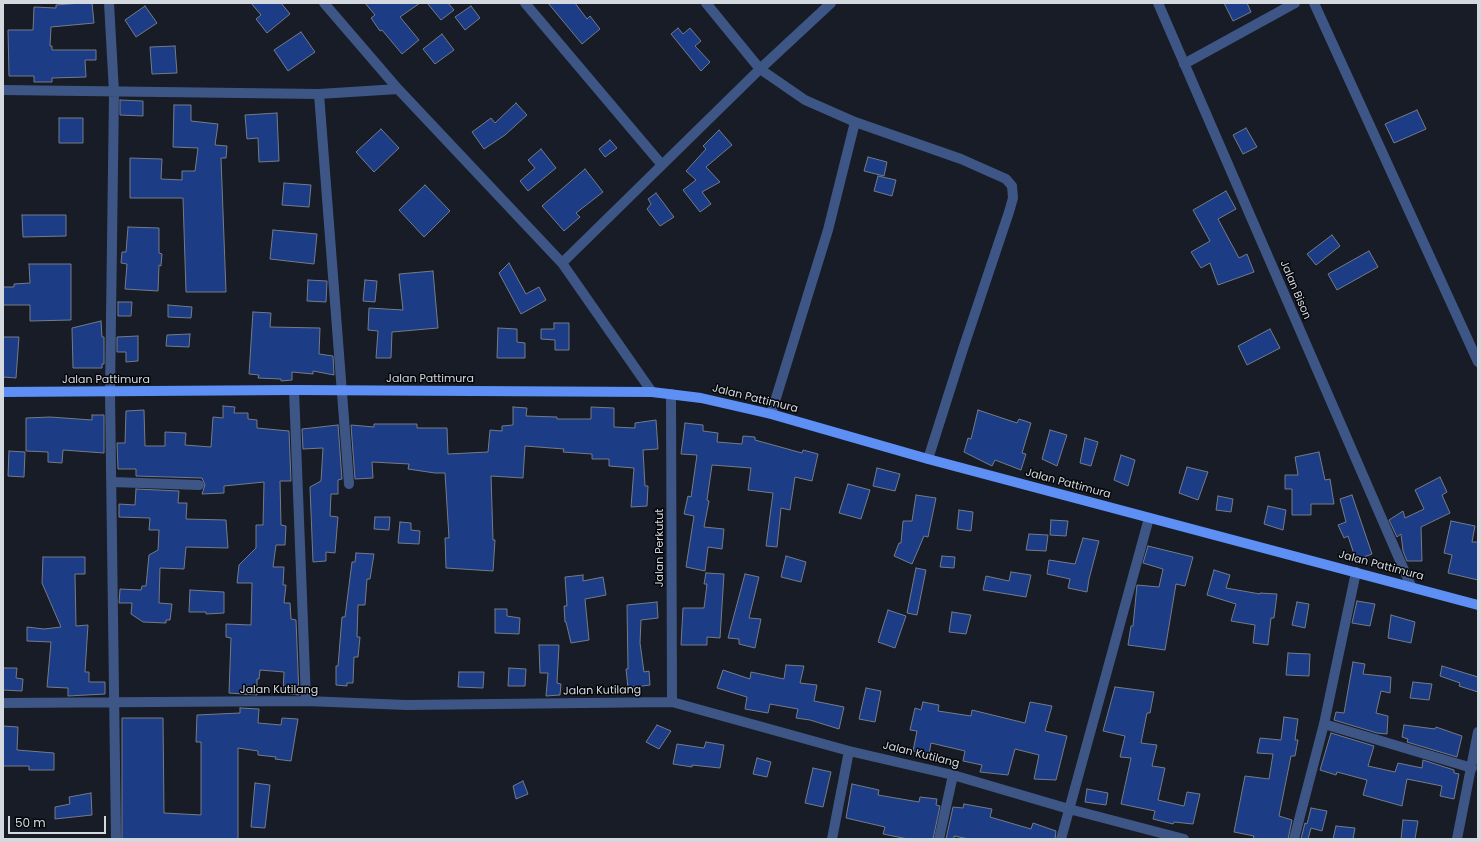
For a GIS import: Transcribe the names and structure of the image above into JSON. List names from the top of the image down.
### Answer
{
  "streets": {
    "main road": ["Jalan Pattimura"],
    "street": ["Jalan Bison", "Jalan Perkutut", "Jalan Kutilang"]
  },
  "crossings": [
    ["Jalan Bison", "Jalan Pattimura"],
    ["Jalan Pattimura", "Jalan Perkutut"],
    ["Jalan Perkutut", "Jalan Kutilang"]
  ],
  "scale_bar": "50 m"
}
